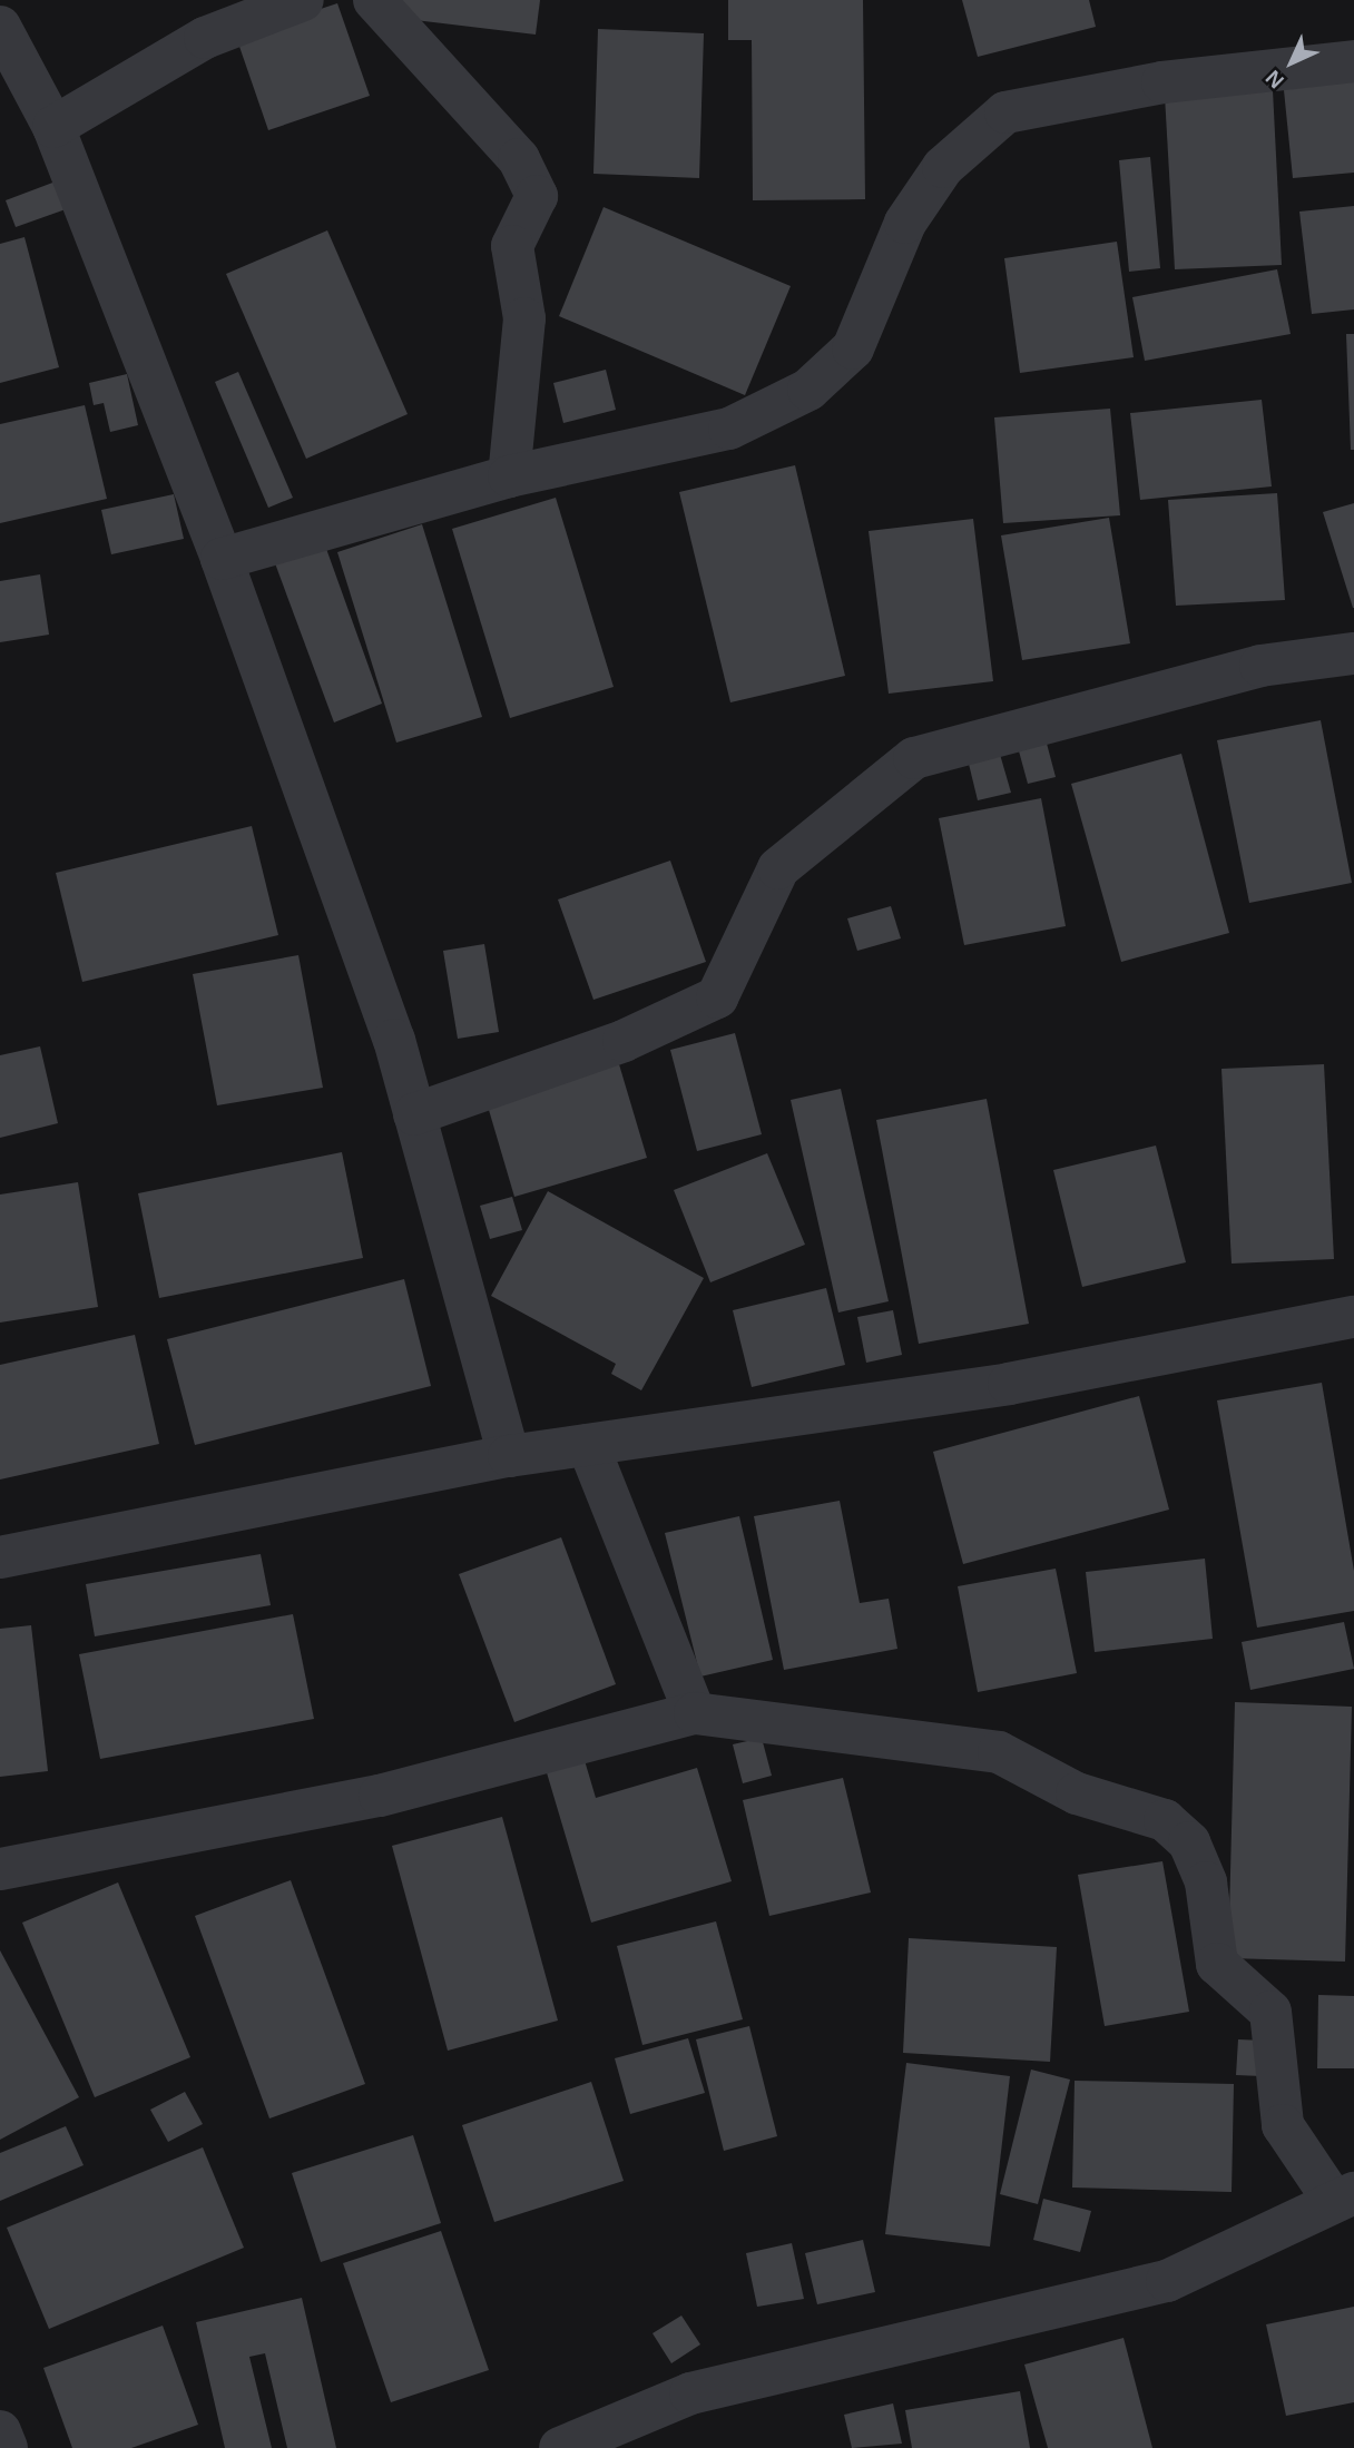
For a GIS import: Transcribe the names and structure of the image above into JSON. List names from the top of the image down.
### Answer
{
  "north": "bottom left"
}
